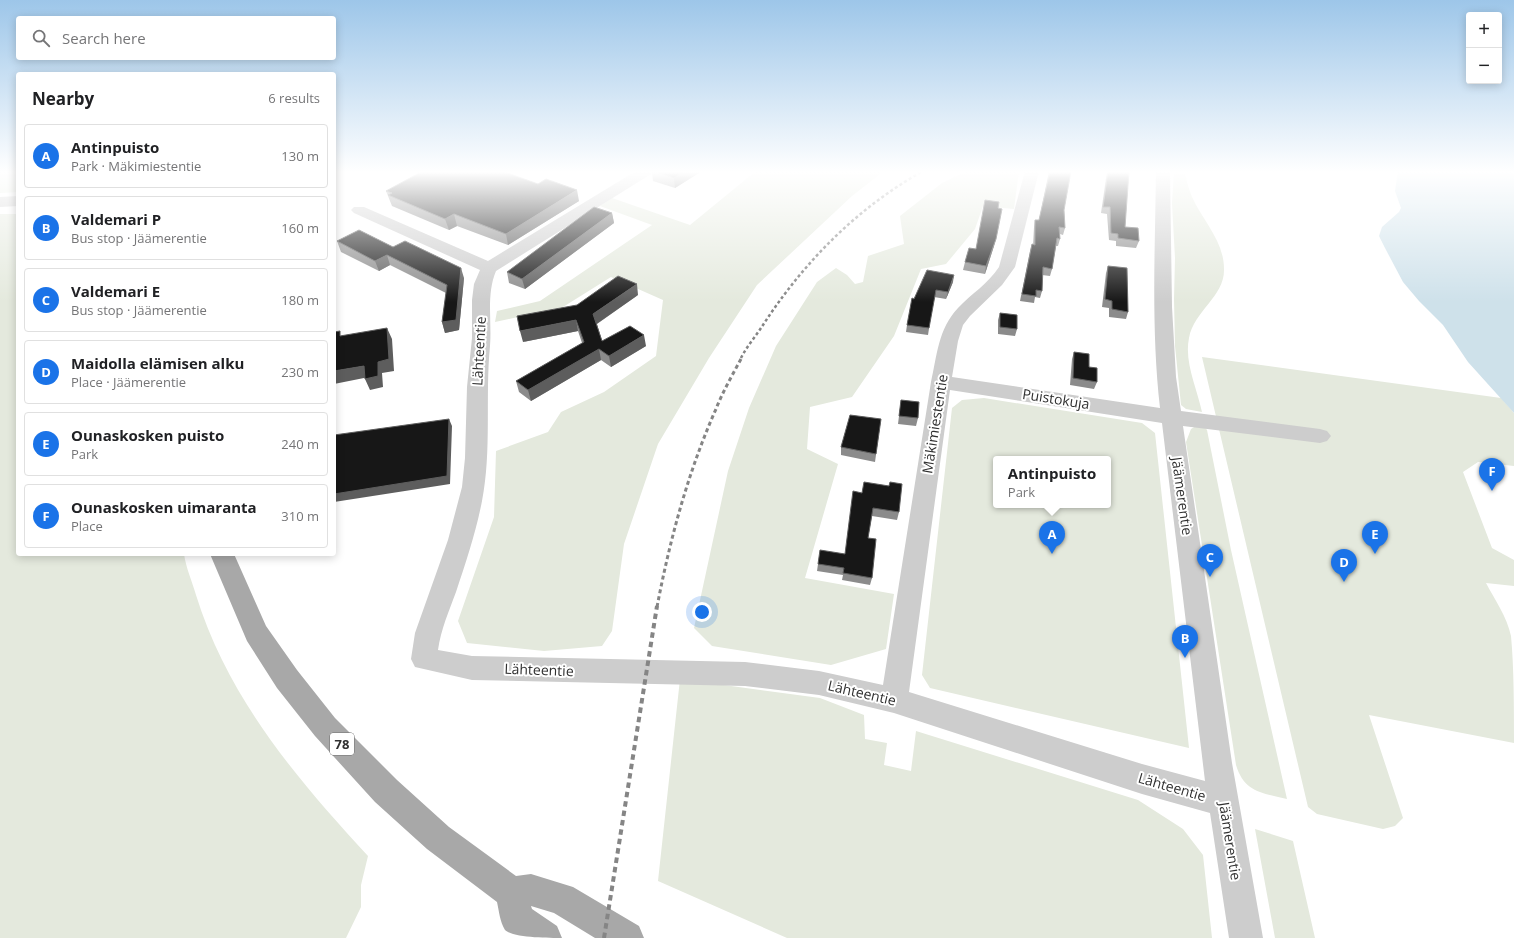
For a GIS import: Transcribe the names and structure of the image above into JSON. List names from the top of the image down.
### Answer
{
  "streets": {
    "main road": ["78"],
    "street": [
      "Lähteentie",
      "Puistokuja",
      "Mäkimiestentie",
      "Jäämerentie"
    ]
  },
  "crossings": [
    ["Lähteentie", "Mäkimiestentie"],
    ["Lähteentie", "Jäämerentie"],
    ["Puistokuja", "Mäkimiestentie"],
    ["Puistokuja", "Jäämerentie"]
  ],
  "page": {
    "map_buttons": ["+", "−"],
    "search": "Search here",
    "heading": ["Nearby", "6 results"],
    "list": [
      {
        "mark": "A",
        "name": "Antinpuisto",
        "note": "Park · Mäkimiestentie",
        "value": "130 m"
      },
      {
        "mark": "B",
        "name": "Valdemari P",
        "note": "Bus stop · Jäämerentie",
        "value": "160 m"
      },
      {
        "mark": "C",
        "name": "Valdemari E",
        "note": "Bus stop · Jäämerentie",
        "value": "180 m"
      },
      {
        "mark": "D",
        "name": "Maidolla elämisen alku",
        "note": "Place · Jäämerentie",
        "value": "230 m"
      },
      {
        "mark": "E",
        "name": "Ounaskosken puisto",
        "note": "Park",
        "value": "240 m"
      },
      {
        "mark": "F",
        "name": "Ounaskosken uimaranta",
        "note": "Place",
        "value": "310 m"
      }
    ],
    "popup": ["Antinpuisto", "Park"],
    "pins": [
      "F",
      "A",
      "E",
      "C",
      "D",
      "B"
    ]
  }
}
